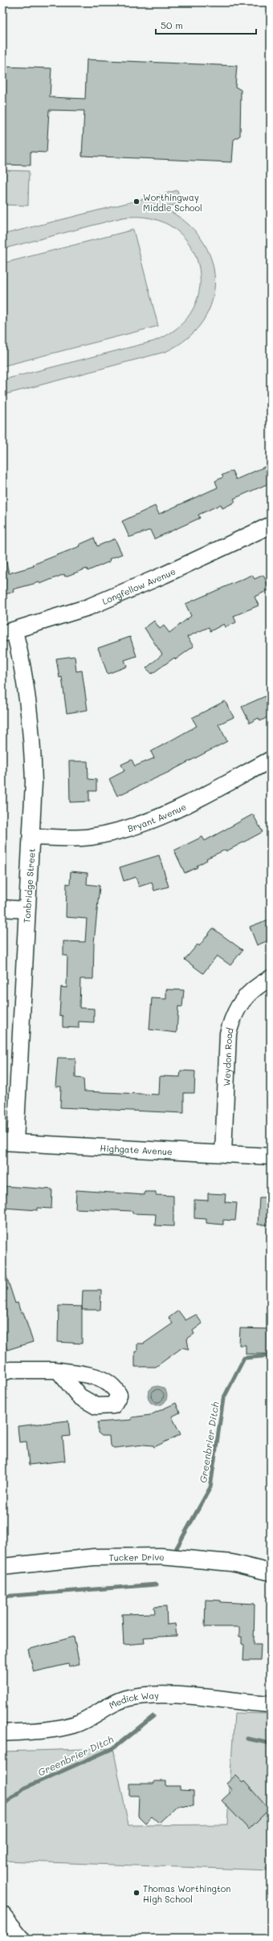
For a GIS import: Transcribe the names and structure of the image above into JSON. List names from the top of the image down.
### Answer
{
  "streets": {
    "street": [
      "Longfellow Avenue",
      "Bryant Avenue",
      "Tonbridge Street",
      "Weydon Road",
      "Highgate Avenue",
      "Tucker Drive",
      "Medick Way"
    ]
  },
  "crossings": [
    ["Longfellow Avenue", "Tonbridge Street"],
    ["Bryant Avenue", "Tonbridge Street"],
    ["Tonbridge Street", "Highgate Avenue"],
    ["Weydon Road", "Highgate Avenue"]
  ],
  "water": ["Greenbrier Ditch"],
  "places": ["Worthingway Middle School", "Thomas Worthington High School"],
  "scale_bar": "50 m"
}
